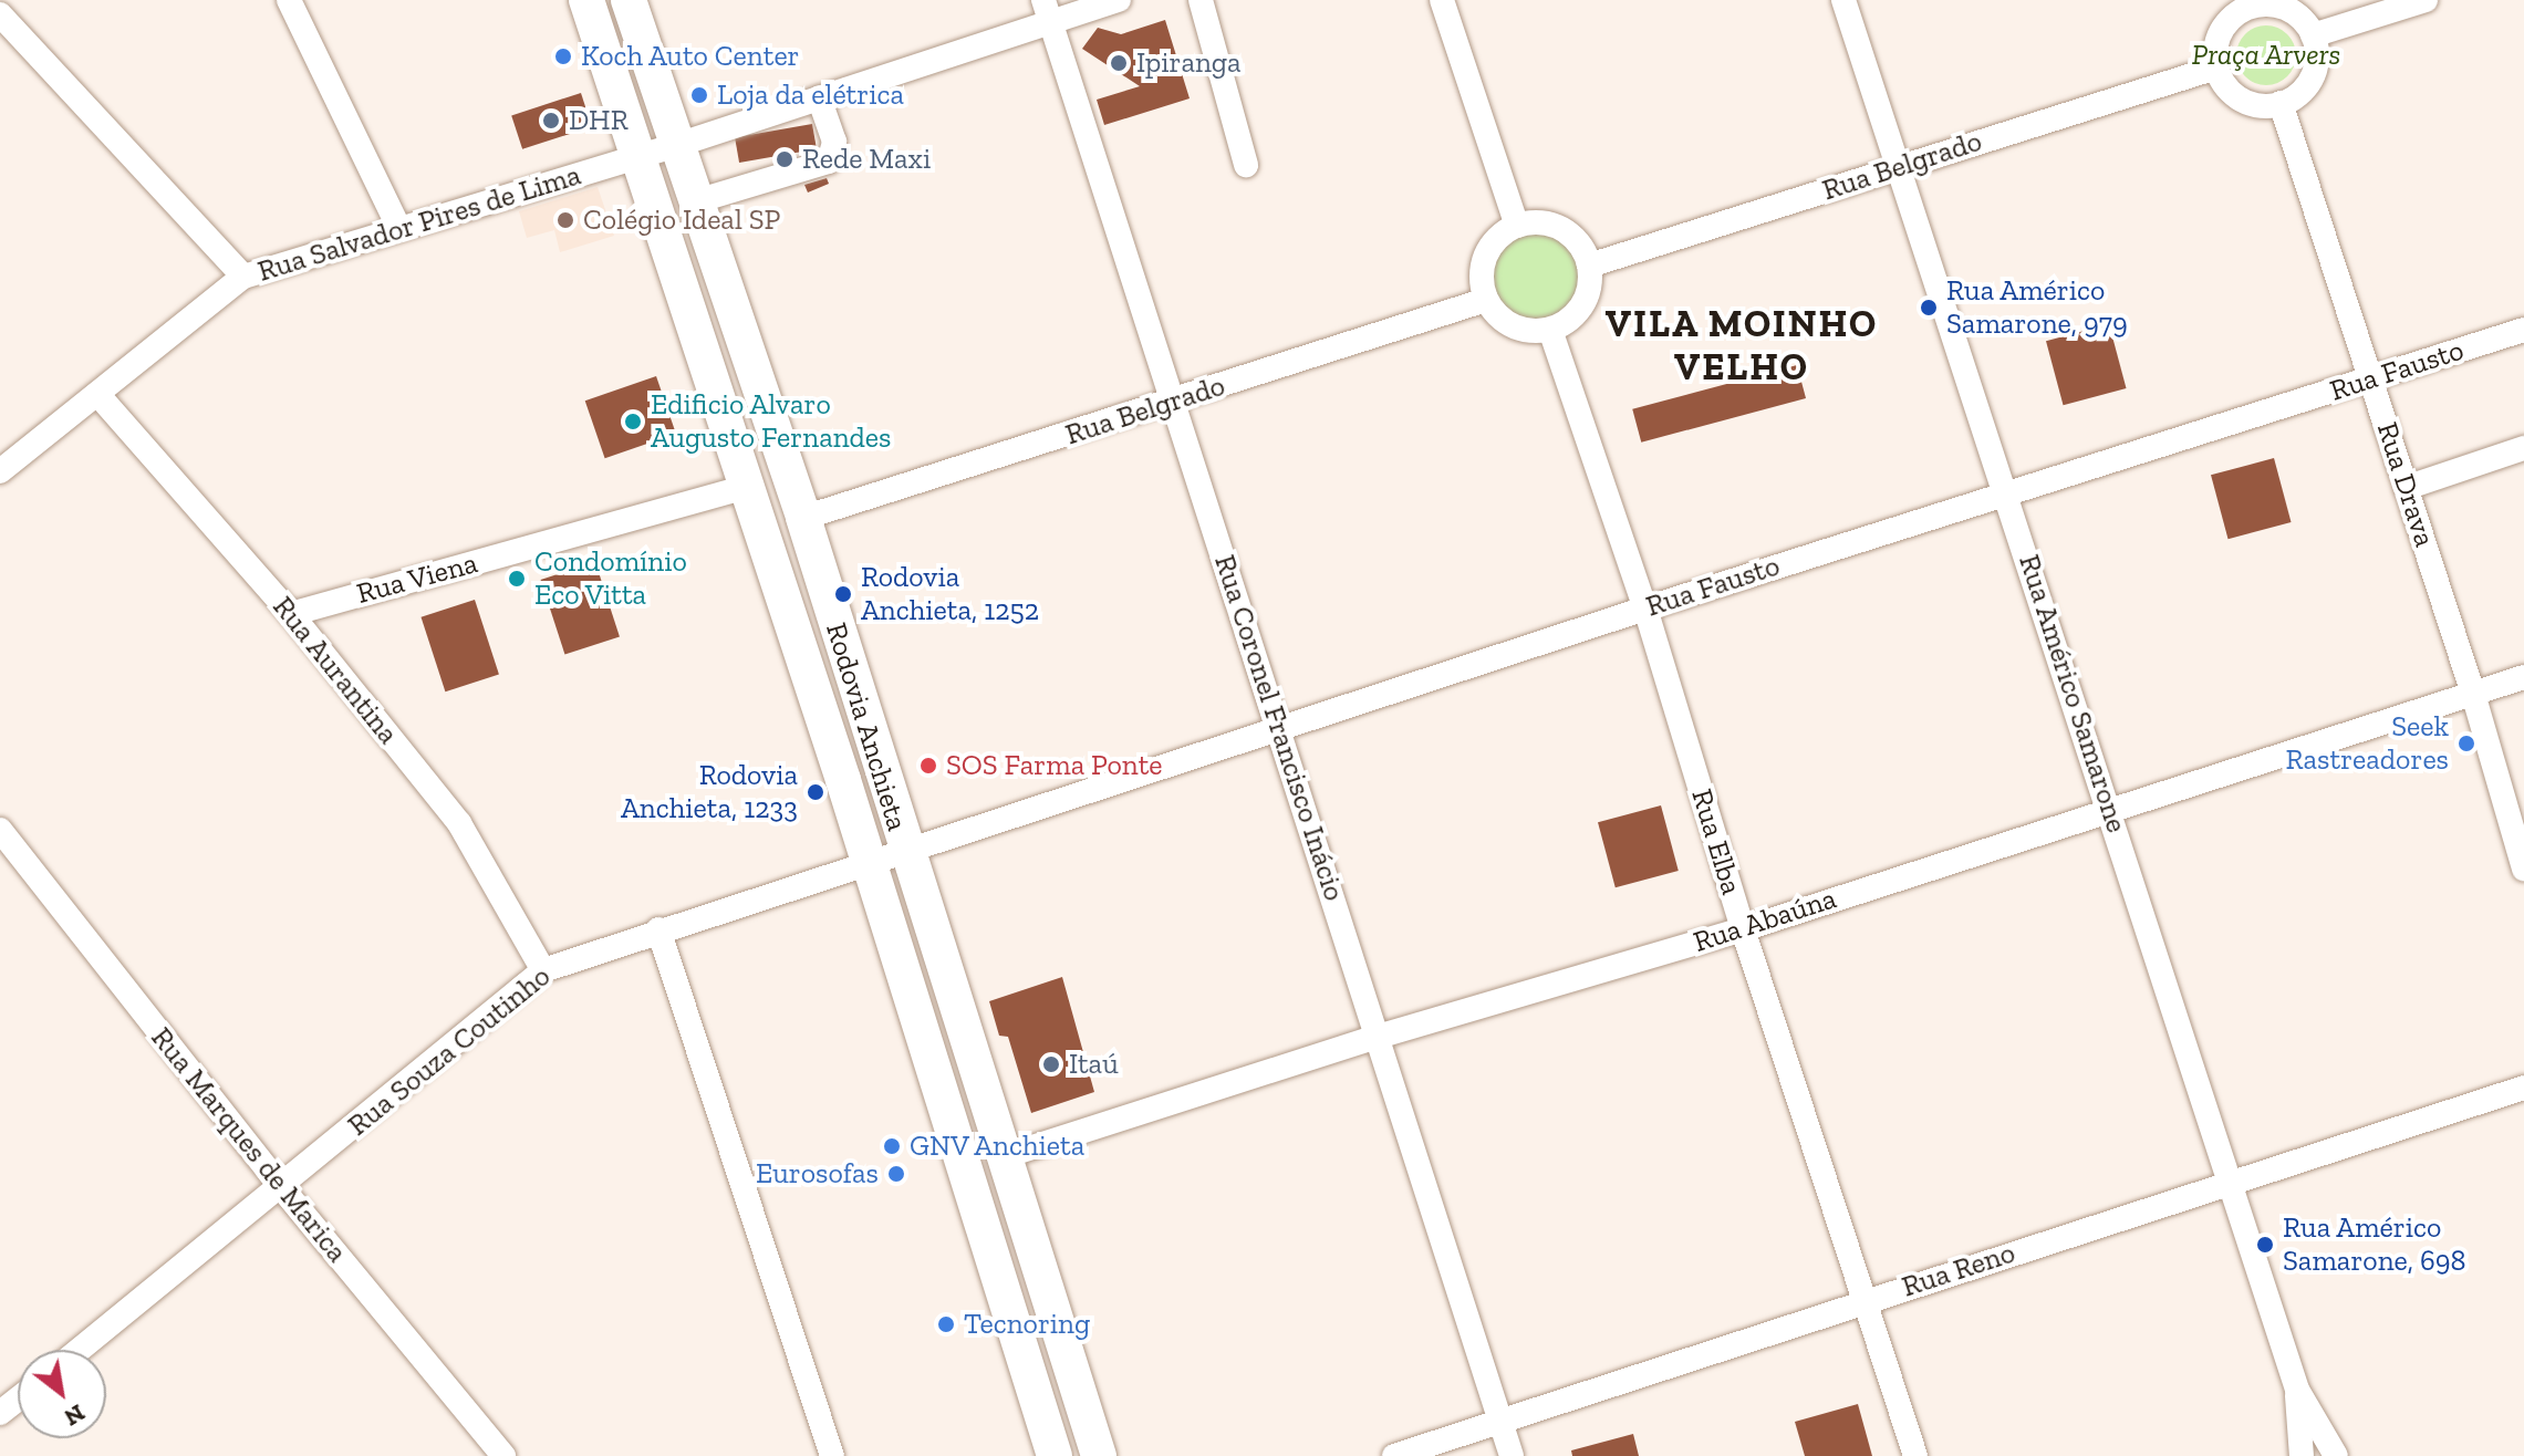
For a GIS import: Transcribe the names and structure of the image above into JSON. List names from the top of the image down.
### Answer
{
  "streets": {
    "highway": ["Rodovia Anchieta"],
    "street": [
      "Rua Belgrado",
      "Rua Salvador Pires de Lima",
      "Rua Fausto",
      "Rua Drava",
      "Rua Viena",
      "Rua Aurantina",
      "Rua Américo Samarone",
      "Rua Coronel Francisco Inácio",
      "Rua Elba",
      "Rua Abaúna",
      "Rua Souza Coutinho",
      "Rua Marques de Marica",
      "Rua Reno"
    ]
  },
  "crossings": [
    ["Rua Belgrado", "Rua Drava"],
    ["Rua Belgrado", "Rua Américo Samarone"],
    ["Rua Belgrado", "Rodovia Anchieta"],
    ["Rua Belgrado", "Rua Coronel Francisco Inácio"],
    ["Rua Belgrado", "Rua Elba"],
    ["Rua Salvador Pires de Lima", "Rua Aurantina"],
    ["Rua Salvador Pires de Lima", "Rodovia Anchieta"],
    ["Rua Salvador Pires de Lima", "Rua Coronel Francisco Inácio"],
    ["Rua Fausto", "Rua Drava"],
    ["Rua Fausto", "Rua Américo Samarone"],
    ["Rua Fausto", "Rodovia Anchieta"],
    ["Rua Fausto", "Rua Coronel Francisco Inácio"],
    ["Rua Fausto", "Rua Elba"],
    ["Rua Fausto", "Rua Souza Coutinho"],
    ["Rua Drava", "Rua Abaúna"],
    ["Rua Viena", "Rua Aurantina"],
    ["Rua Viena", "Rodovia Anchieta"],
    ["Rua Aurantina", "Rua Souza Coutinho"],
    ["Rua Américo Samarone", "Rua Abaúna"],
    ["Rua Américo Samarone", "Rua Reno"],
    ["Rodovia Anchieta", "Rua Abaúna"],
    ["Rodovia Anchieta", "Rua Souza Coutinho"],
    ["Rua Coronel Francisco Inácio", "Rua Abaúna"],
    ["Rua Coronel Francisco Inácio", "Rua Reno"],
    ["Rua Elba", "Rua Abaúna"],
    ["Rua Elba", "Rua Reno"],
    ["Rua Souza Coutinho", "Rua Marques de Marica"]
  ],
  "districts": ["VILA MOINHO VELHO"],
  "parks": ["Praça Arvers"],
  "places": [
    "Koch Auto Center",
    "Ipiranga",
    "Loja da elétrica",
    "DHR",
    "Rede Maxi",
    "Colégio Ideal SP",
    "Rua Américo Samarone, 979",
    "Edificio Alvaro Augusto Fernandes",
    "Condomínio Eco Vitta",
    "Rodovia Anchieta, 1252",
    "Seek Rastreadores",
    "SOS Farma Ponte",
    "Rodovia Anchieta, 1233",
    "Itaú",
    "GNV Anchieta",
    "Eurosofas",
    "Rua Américo Samarone, 698",
    "Tecnoring"
  ],
  "north": "bottom right"
}
